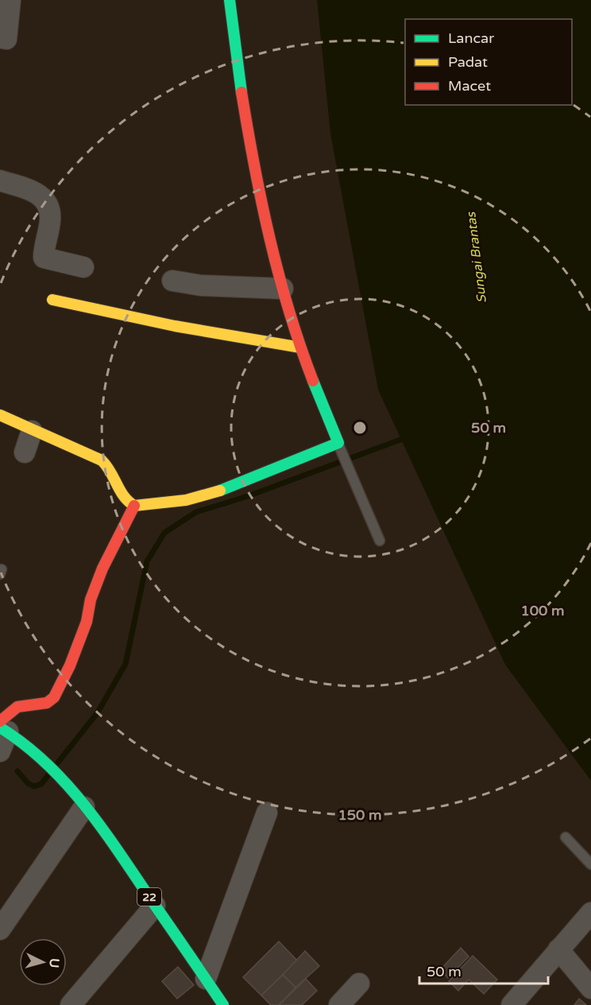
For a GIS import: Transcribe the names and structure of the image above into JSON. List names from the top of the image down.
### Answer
{
  "streets": {
    "main road": ["22"]
  },
  "water": ["Sungai Brantas"],
  "legend": ["Lancar", "Padat", "Macet"],
  "scale_bar": "50 m",
  "north": "right",
  "rings": ["50 m", "100 m", "150 m"]
}
